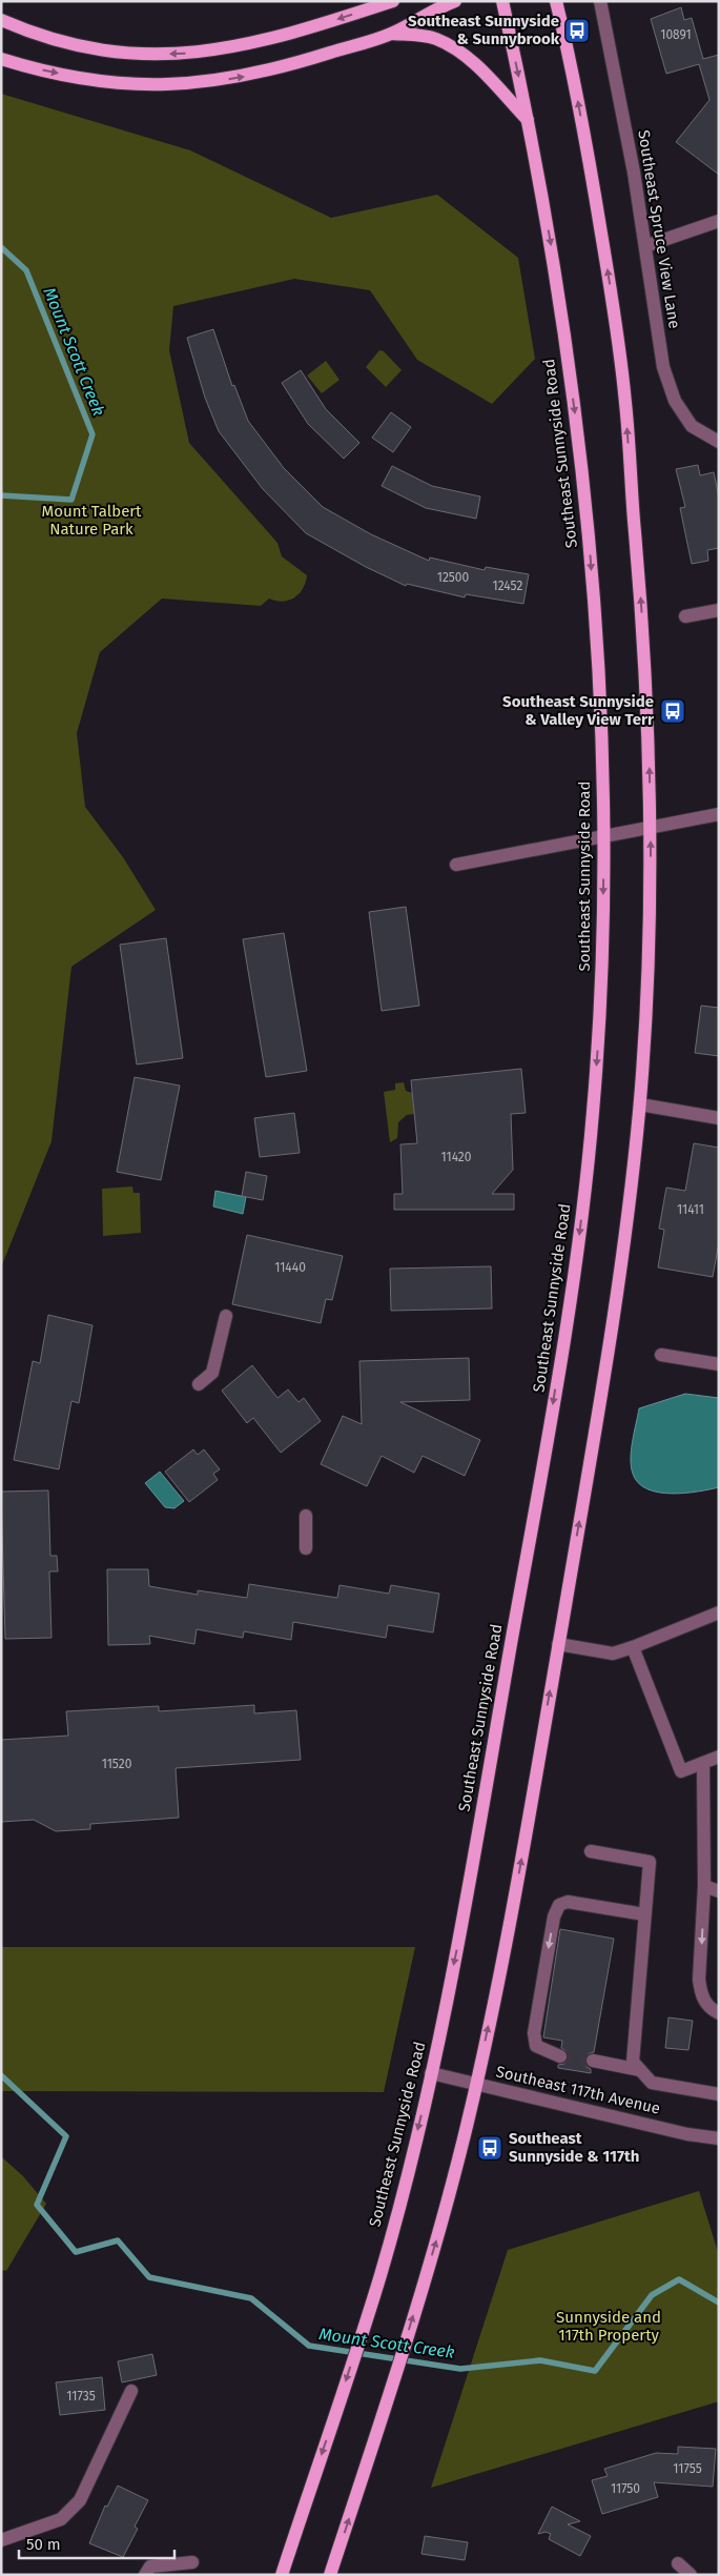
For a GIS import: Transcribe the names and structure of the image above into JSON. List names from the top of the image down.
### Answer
{
  "streets": {
    "main road": ["Southeast Sunnyside Road"],
    "street": ["Southeast Spruce View Lane", "Southeast 117th Avenue"]
  },
  "crossings": [
    ["Southeast Sunnyside Road", "Southeast 117th Avenue"]
  ],
  "water": ["Mount Scott Creek"],
  "parks": ["Mount Talbert Nature Park", "Sunnyside and 117th Property"],
  "places": {
    "bus stop": ["Southeast Sunnyside & Sunnybrook", "Southeast Sunnyside & Valley View Terr", "Southeast Sunnyside & 117th"]
  },
  "house_numbers": [
    "10891",
    "12500",
    "12452",
    "11420",
    "11411",
    "11440",
    "11520",
    "11735",
    "11755",
    "11750"
  ],
  "scale_bar": "50 m"
}
